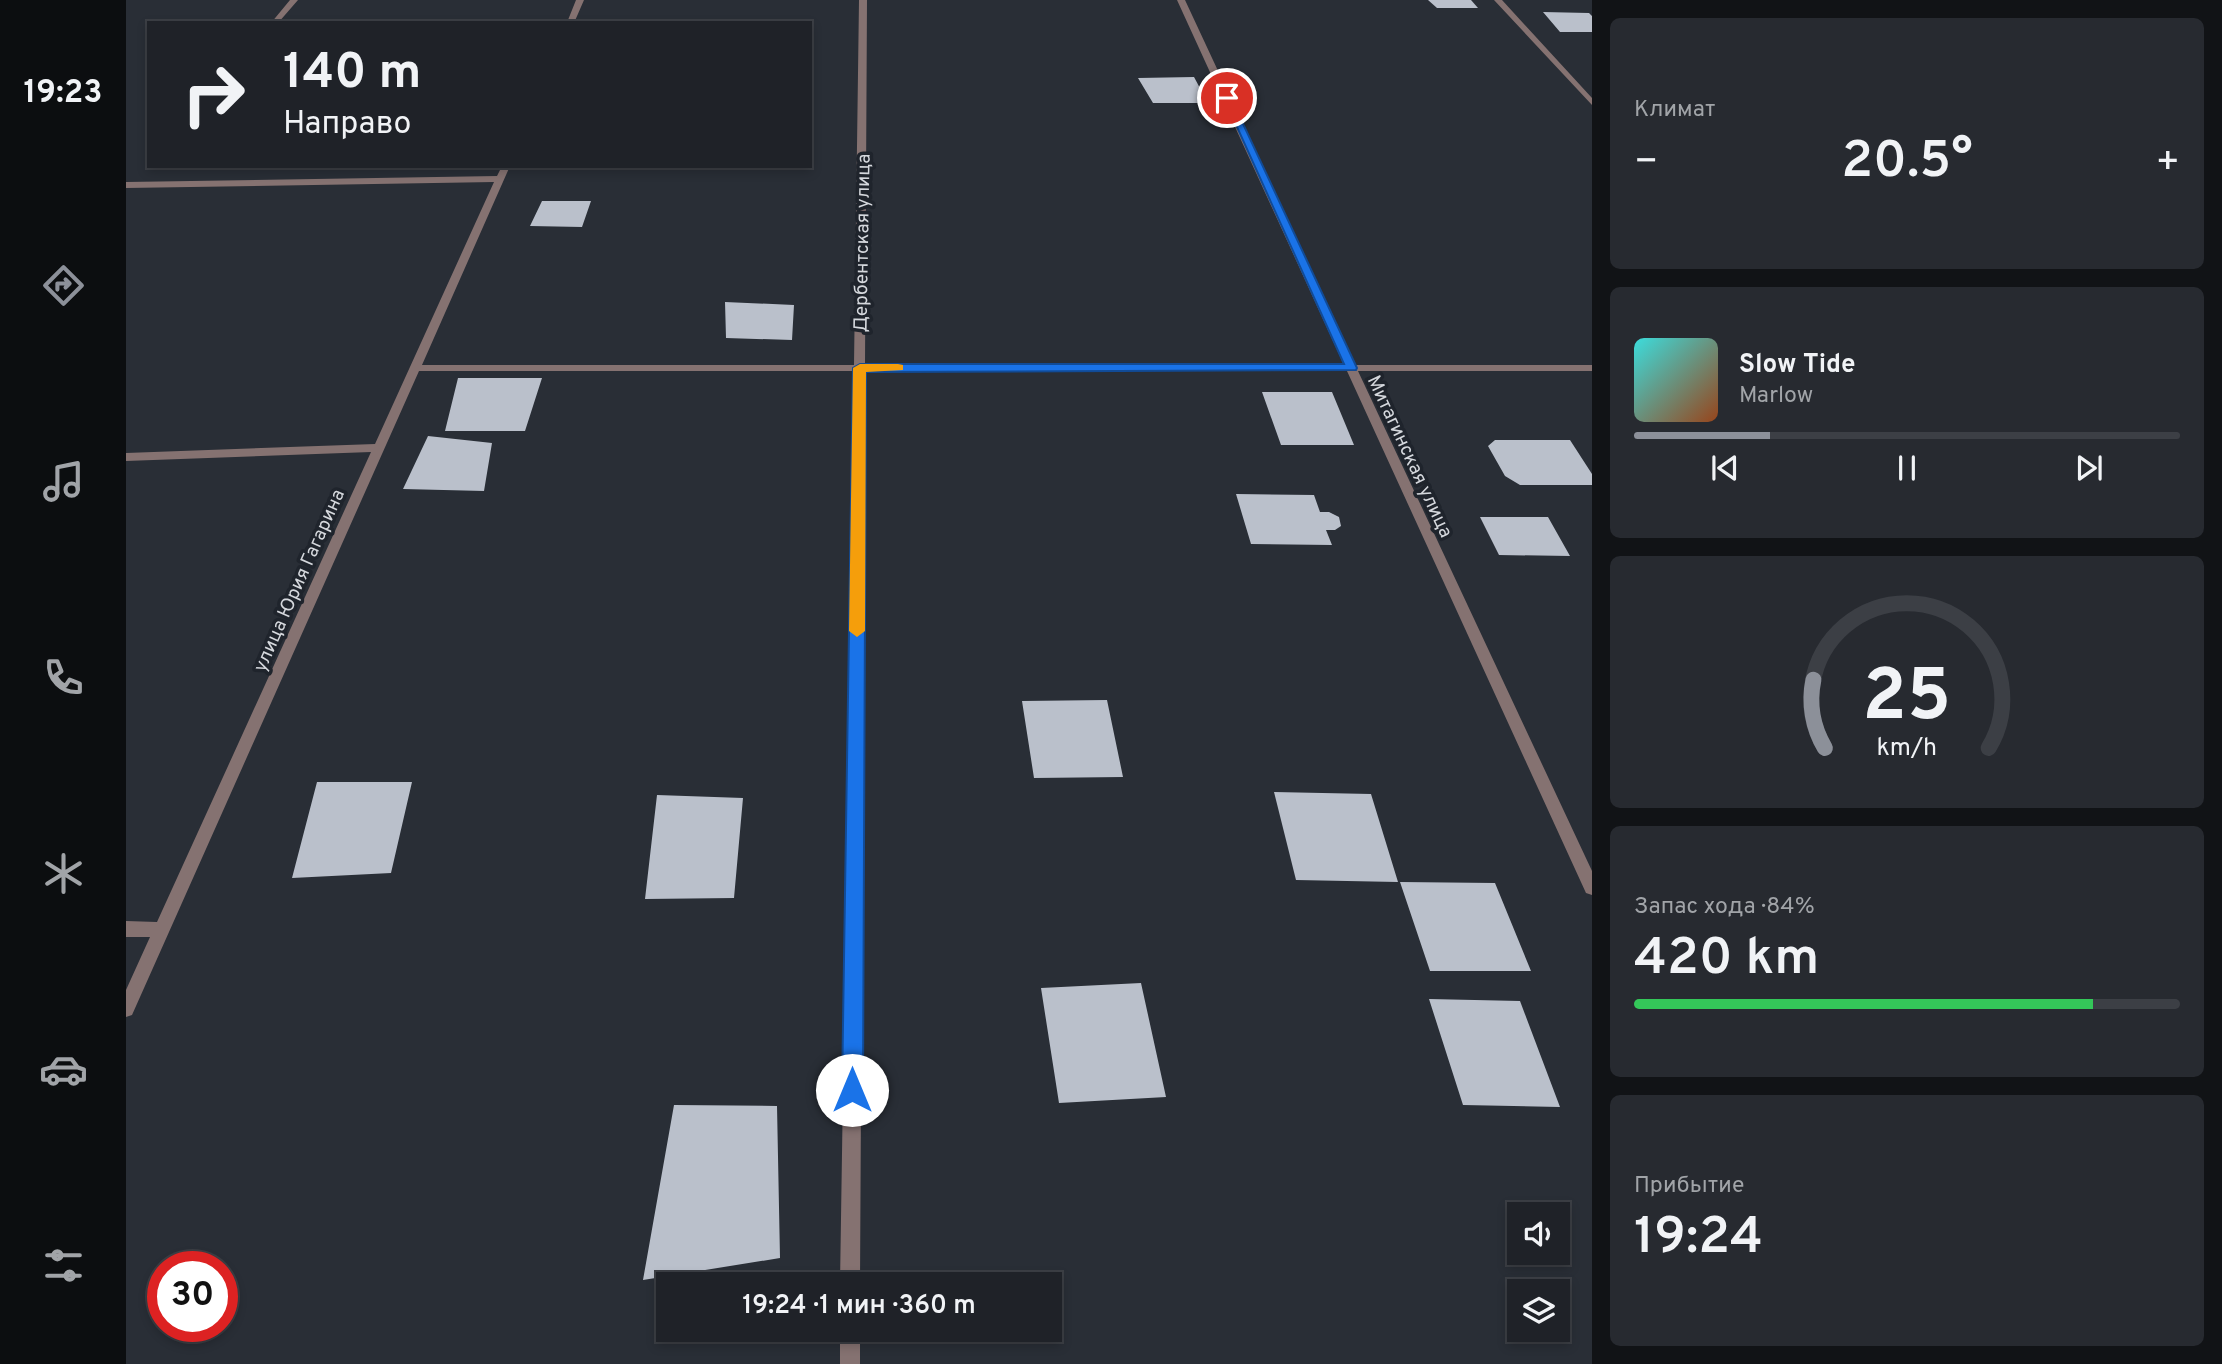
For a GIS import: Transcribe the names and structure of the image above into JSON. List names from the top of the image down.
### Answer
{
  "streets": {
    "street": ["Дербентская улица", "Митагинская улица", "улица Юрия Гагарина"]
  },
  "page": {
    "tabs": "19:23",
    "tile": [
      "Климат",
      ["Запас хода · 84%", "420 km"],
      ["Прибытие", "19:24"]
    ],
    "turn": ["140 m", "Направо"],
    "heat": ["−", "20.5°", "+"],
    "song": ["Slow Tide", "Marlow"],
    "limit": "30",
    "trip": "19:24 · 1 мин · 360 m",
    "gauge": ["25", "km/h"]
  }
}
